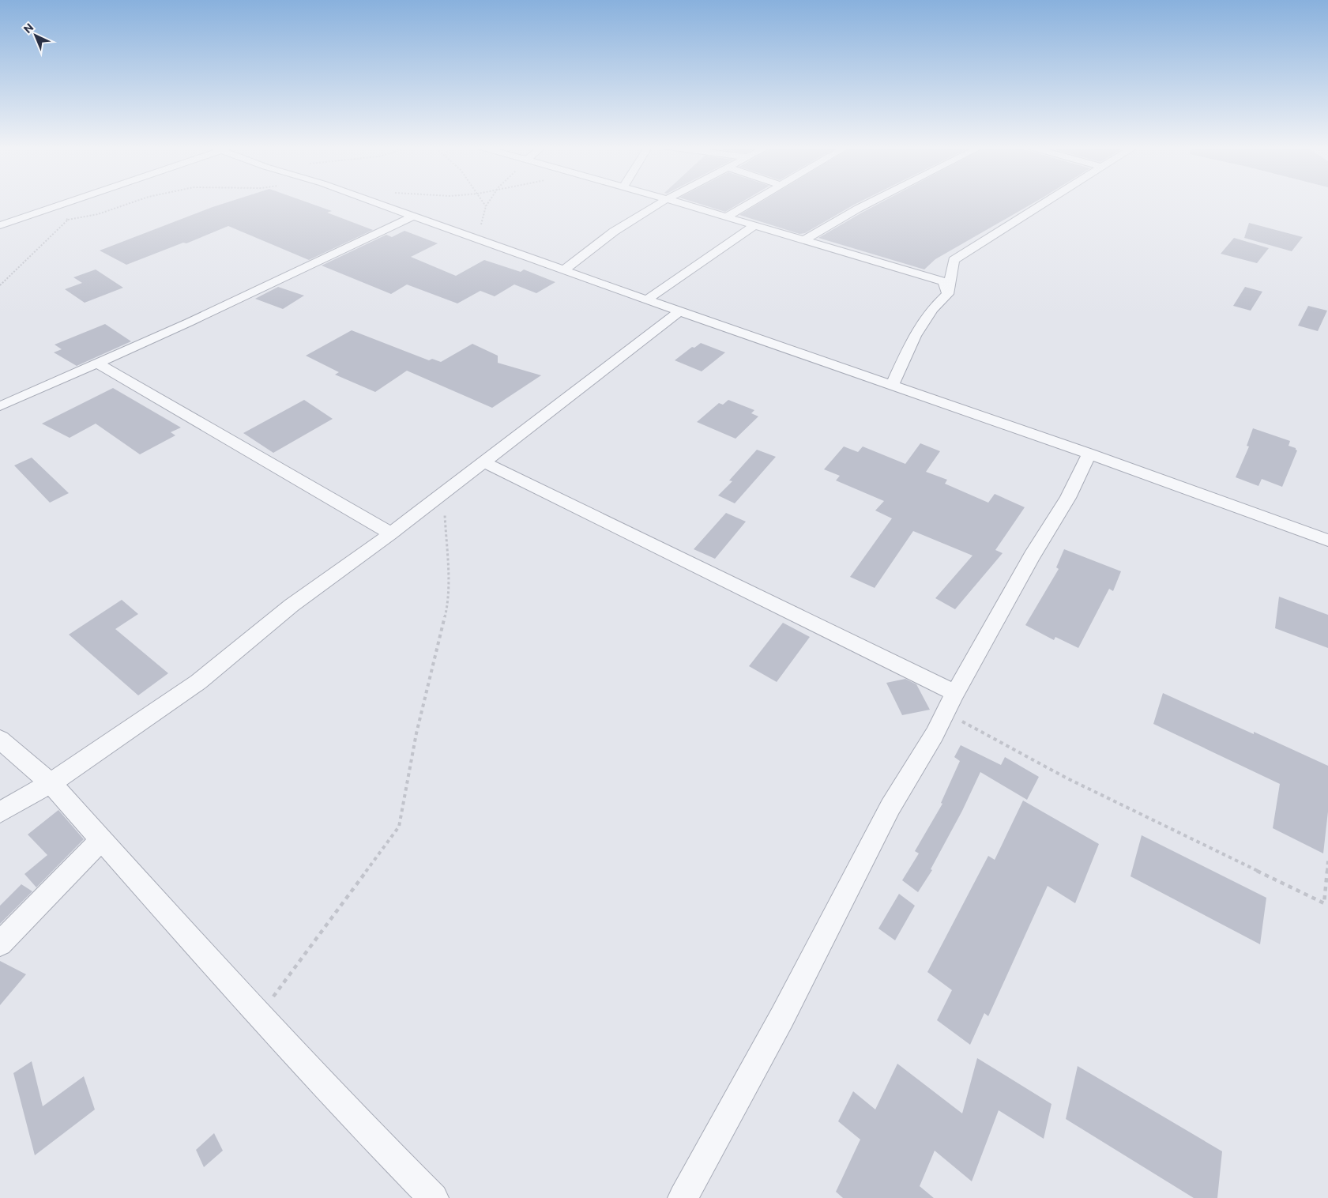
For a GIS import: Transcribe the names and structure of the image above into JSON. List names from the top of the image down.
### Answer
{
  "north": "top left"
}
